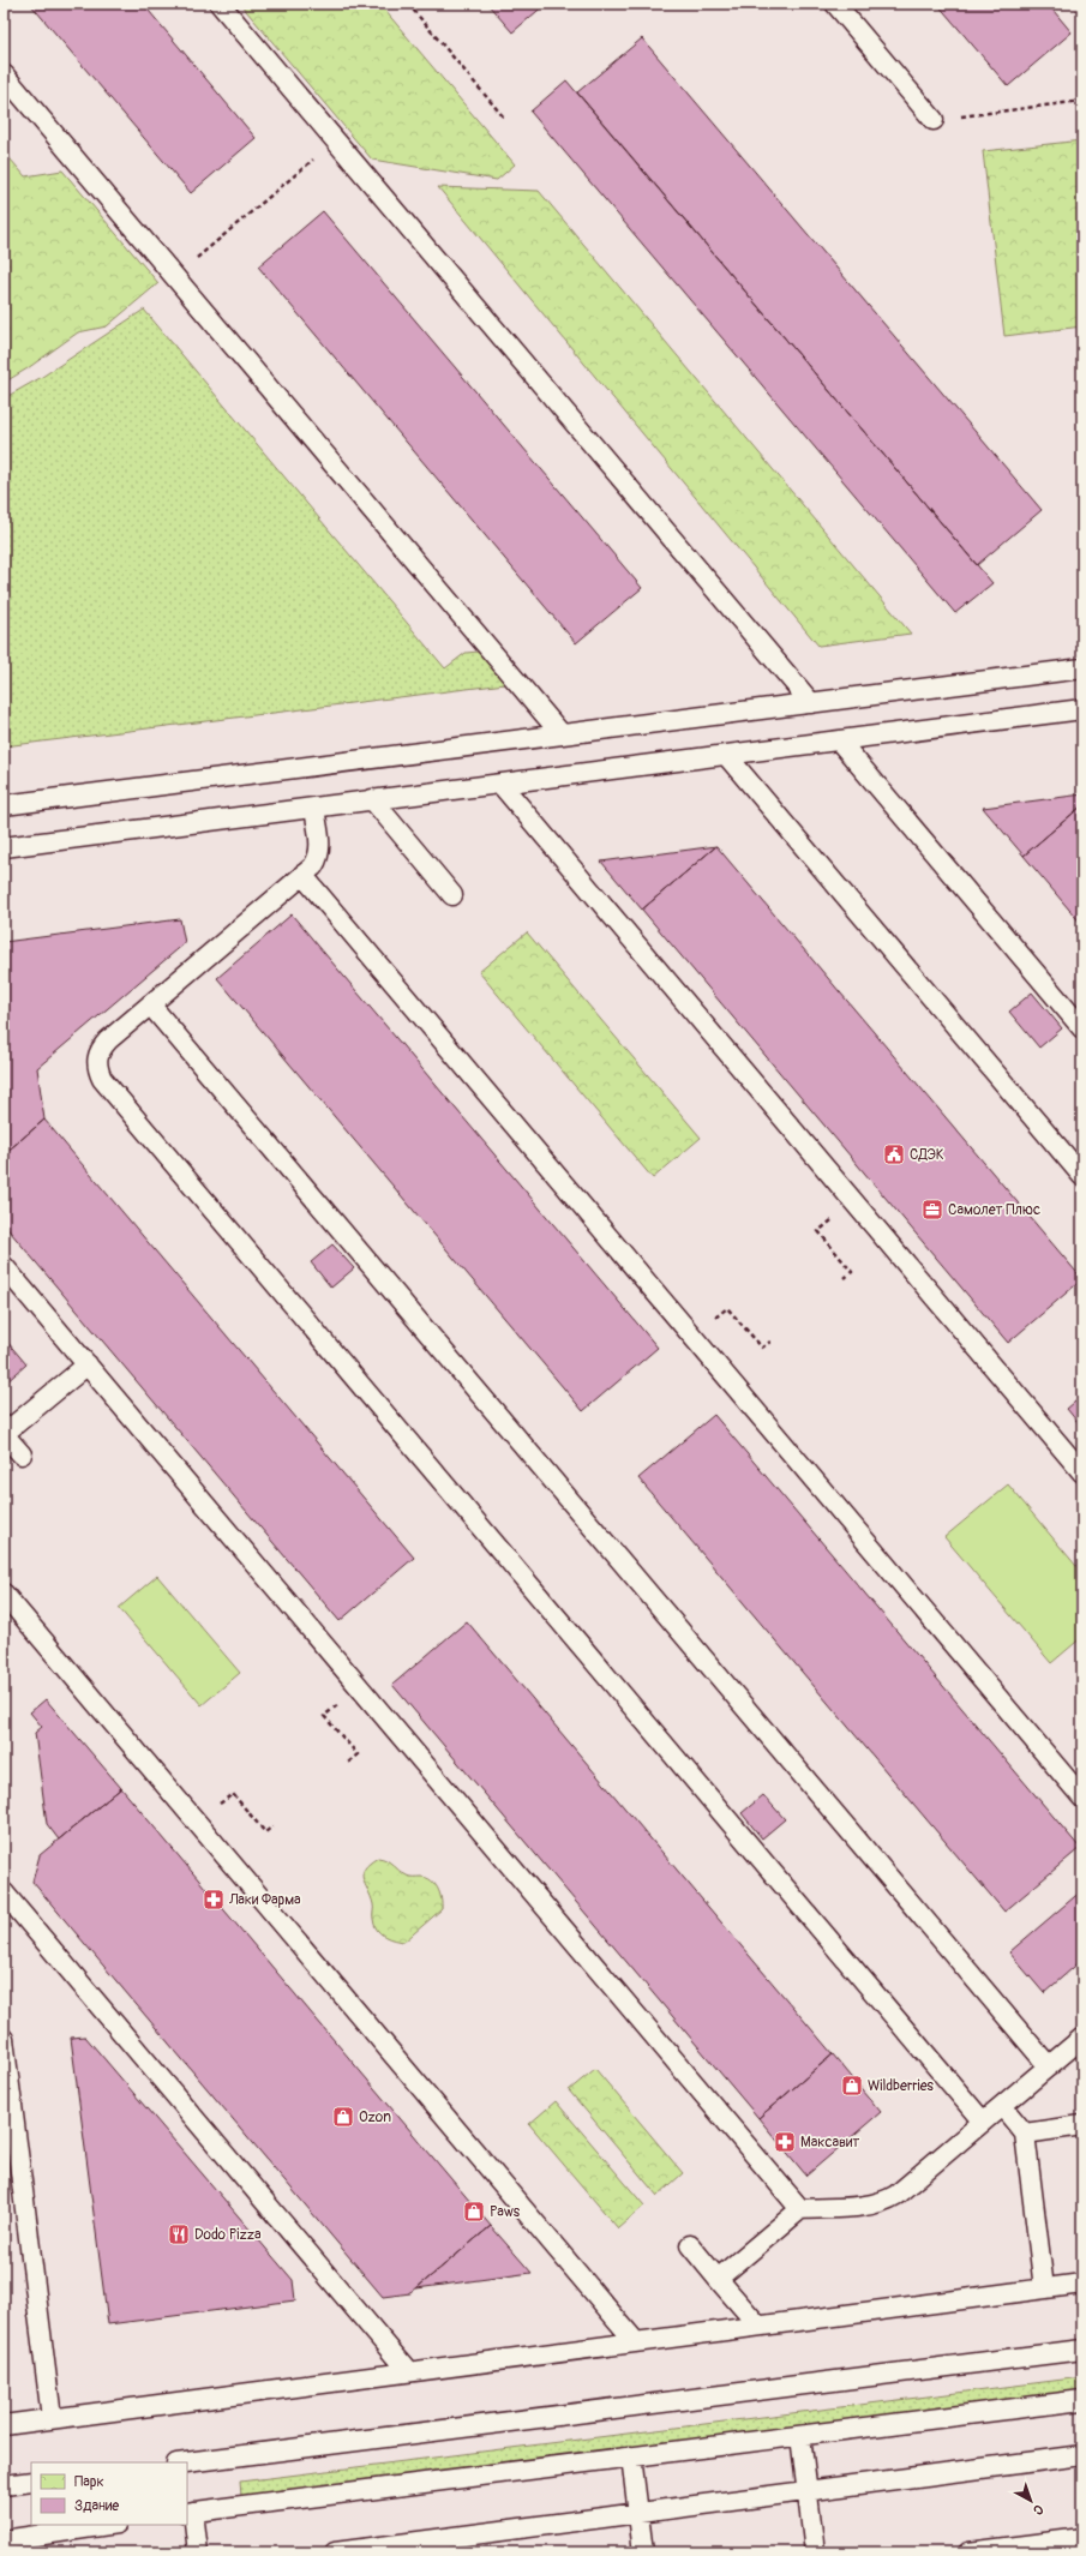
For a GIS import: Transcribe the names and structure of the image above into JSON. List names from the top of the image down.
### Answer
{
  "places": {
    "public building": ["СДЭК"],
    "office": ["Самолет Плюс"],
    "pharmacy": ["Лаки Фарма", "Максавит"],
    "shop": ["Wildberries", "Ozon", "Paws"],
    "restaurant": ["Dodo Pizza"]
  },
  "legend": ["Парк", "Здание"],
  "north": "bottom right"
}
